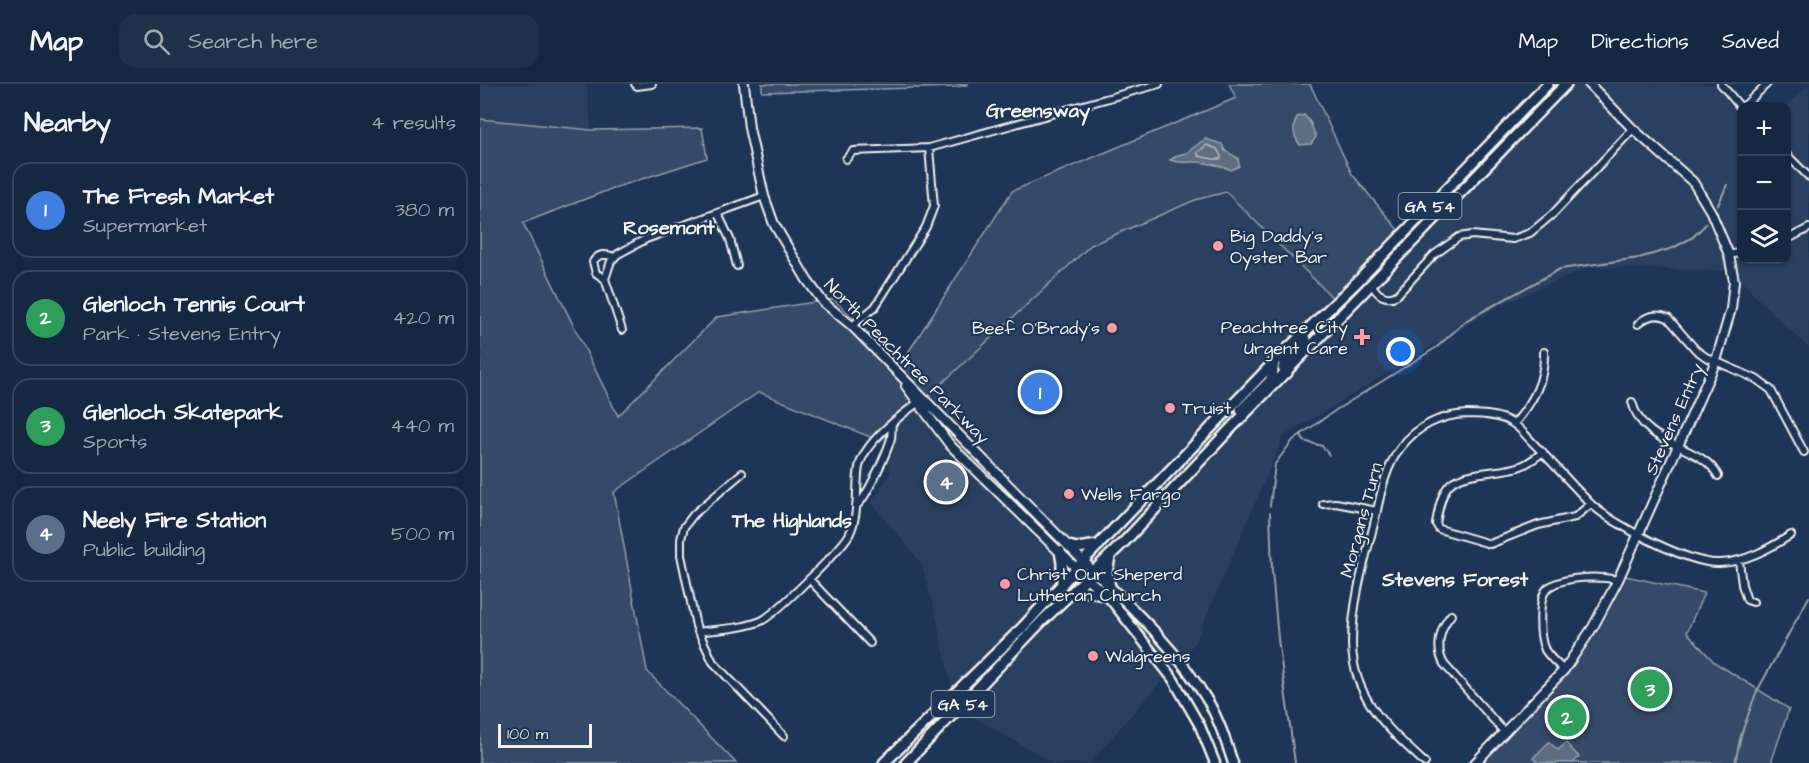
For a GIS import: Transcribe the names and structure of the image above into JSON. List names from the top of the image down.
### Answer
{
  "streets": {
    "main road": ["GA 54"],
    "street": ["North Peachtree Parkway", "Stevens Entry", "Morgans Turn"]
  },
  "crossings": [
    ["GA 54", "North Peachtree Parkway"],
    ["Stevens Entry", "Morgans Turn"]
  ],
  "districts": [
    "Greensway",
    "Rosemont",
    "The Highlands",
    "Stevens Forest"
  ],
  "places": {
    "other": [
      "Big Daddy's Oyster Bar",
      "Beef O'Brady's",
      "Truist",
      "Wells Fargo",
      "Christ Our Sheperd Lutheran Church",
      "Walgreens"
    ],
    "health": ["Peachtree City Urgent Care"]
  },
  "scale_bar": "100 m",
  "page": {
    "header": "Map",
    "search": "Search here",
    "nav": ["Map", "Directions", "Saved"],
    "heading": ["Nearby", "4 results"],
    "map_buttons": ["+", "−"],
    "list": [
      {
        "mark": "1",
        "name": "The Fresh Market",
        "note": "Supermarket",
        "value": "380 m"
      },
      {
        "mark": "2",
        "name": "Glenloch Tennis Court",
        "note": "Park · Stevens Entry",
        "value": "420 m"
      },
      {
        "mark": "3",
        "name": "Glenloch Skatepark",
        "note": "Sports",
        "value": "440 m"
      },
      {
        "mark": "4",
        "name": "Neely Fire Station",
        "note": "Public building",
        "value": "500 m"
      }
    ],
    "pins": [
      "1",
      "4",
      "3",
      "2"
    ],
    "scale": "100 m"
  }
}
